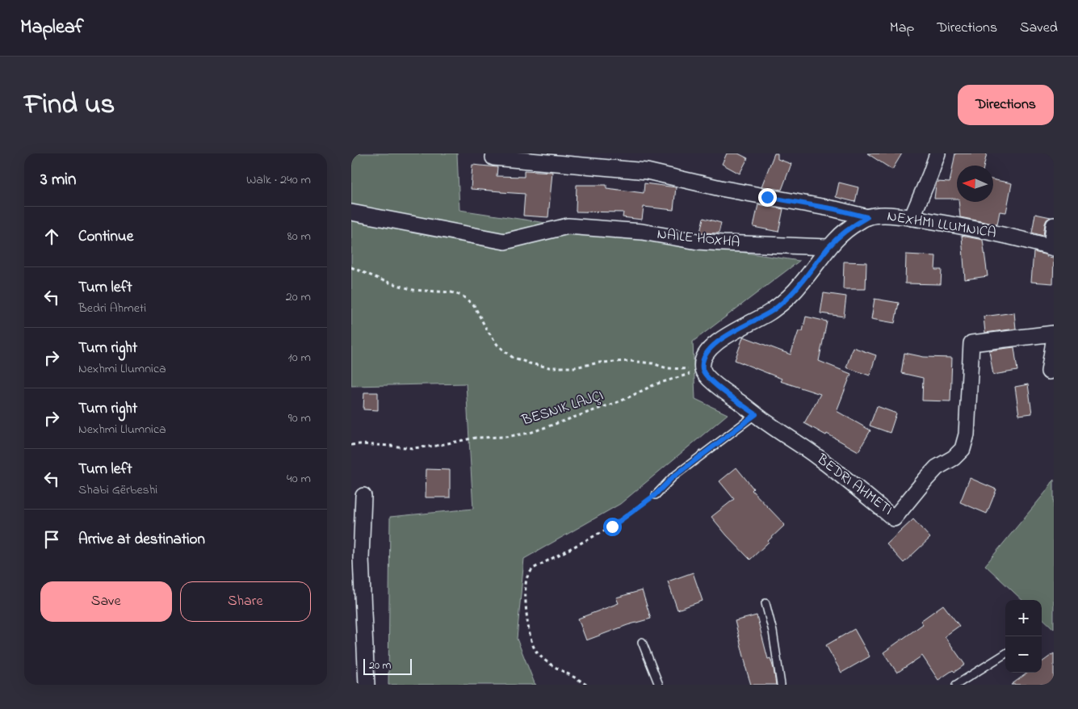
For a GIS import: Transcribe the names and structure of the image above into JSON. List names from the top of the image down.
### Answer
{
  "streets": {
    "street": ["NEXHMI LLUMNICA", "NAILE HOXHA", "BEDRI AHMETI"],
    "path": ["BESNIK LAJÇI"]
  },
  "crossings": [
    ["NEXHMI LLUMNICA", "NAILE HOXHA"],
    ["NEXHMI LLUMNICA", "BESNIK LAJÇI"],
    ["NEXHMI LLUMNICA", "BEDRI AHMETI"],
    ["BESNIK LAJÇI", "BEDRI AHMETI"]
  ],
  "scale_bar": "20 m",
  "north": "left",
  "page": {
    "header": "Mapleaf",
    "nav": ["Map", "Directions", "Saved"],
    "title": "Find us",
    "buttons": [
      "Directions",
      ["Save", "Share"]
    ],
    "heading": ["3 min", "Walk · 240 m"],
    "list": [
      ["Continue", "80 m"],
      ["Turn left", "Bedri Ahmeti", "20 m"],
      ["Turn right", "Nexhmi Llumnica", "10 m"],
      ["Turn right", "Nexhmi Llumnica", "90 m"],
      ["Turn left", "Shabi Gërbeshi", "40 m"],
      "Arrive at destination"
    ],
    "map_buttons": ["+", "−"],
    "scale": "20 m"
  }
}
